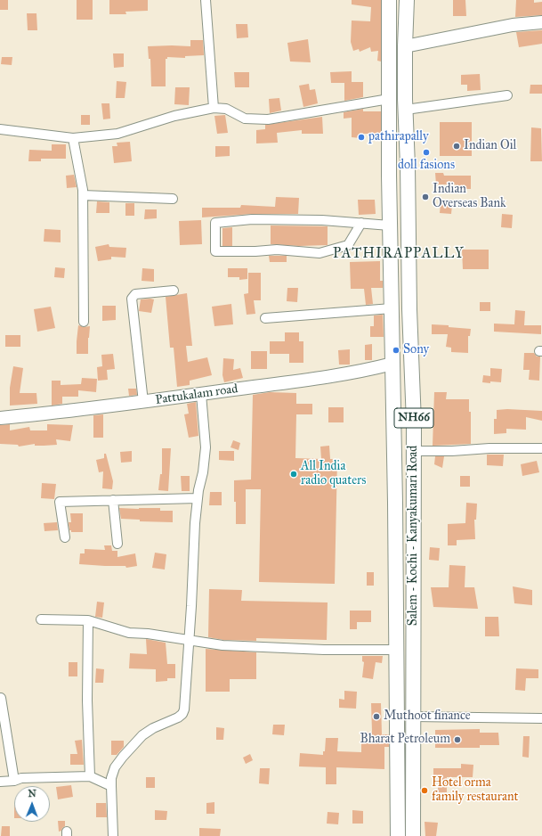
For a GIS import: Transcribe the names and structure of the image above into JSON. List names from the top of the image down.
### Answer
{
  "streets": {
    "highway": ["NH66", "Salem - Kochi - Kanyakumari Road"],
    "main road": ["Pattukalam road"]
  },
  "districts": ["PATHIRAPPALLY"],
  "places": [
    "pathirapally",
    "Indian Oil",
    "doll fasions",
    "Indian Overseas Bank",
    "Sony",
    "All India radio quaters",
    "Muthoot finance",
    "Bharat Petroleum",
    "Hotel orma family restaurant"
  ],
  "north": "top"
}
